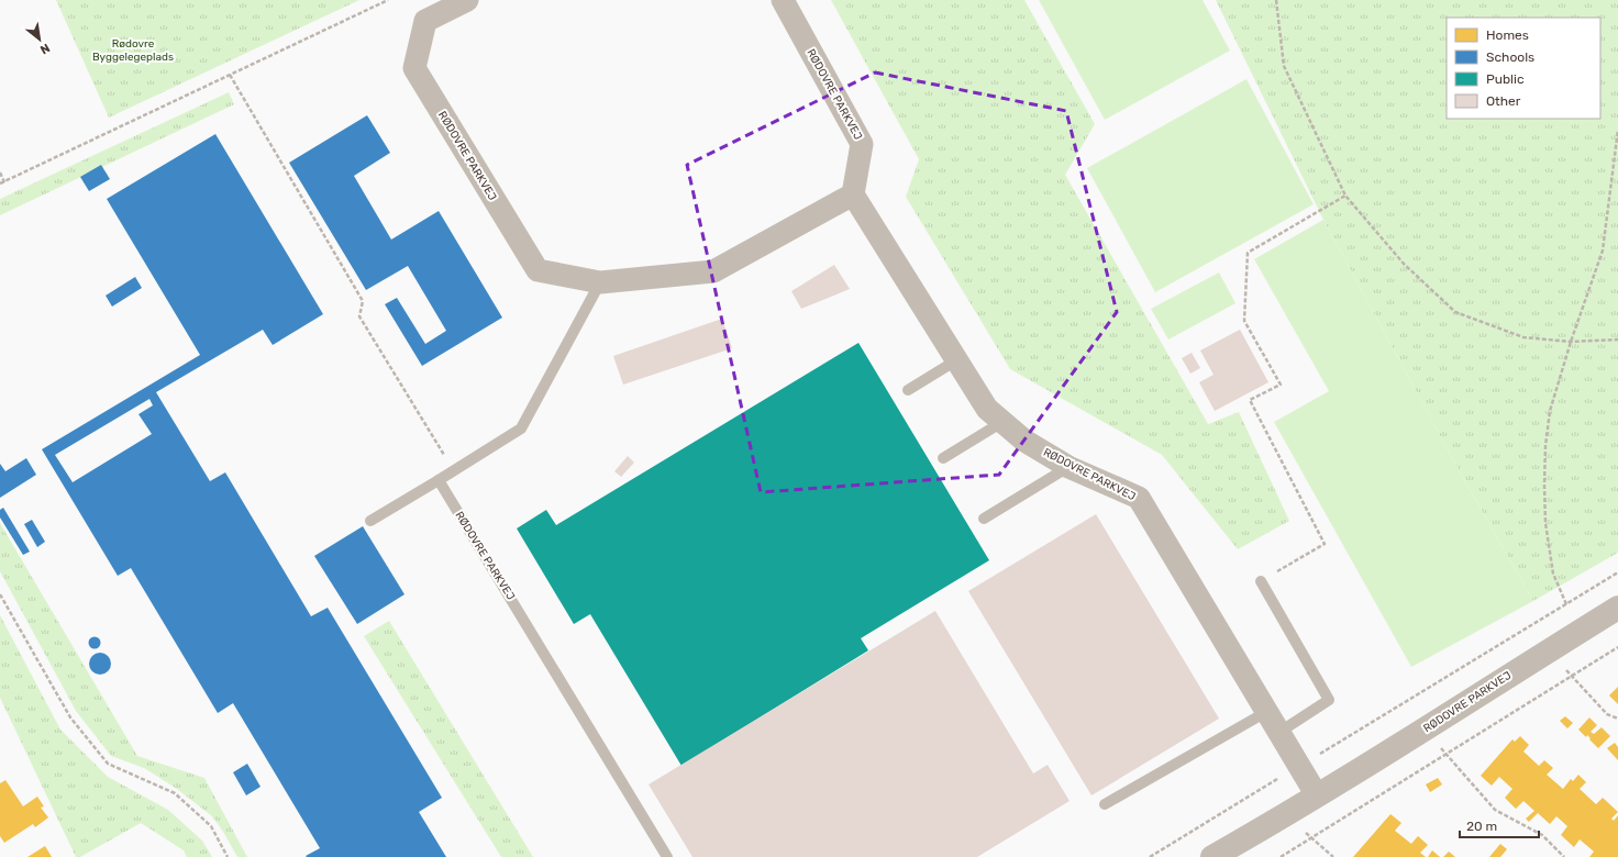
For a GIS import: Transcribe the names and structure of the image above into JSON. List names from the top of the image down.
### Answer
{
  "streets": {
    "street": ["RØDOVRE PARKVEJ"]
  },
  "parks": ["Rødovre Byggelegeplads"],
  "legend": [
    "Homes",
    "Schools",
    "Public",
    "Other"
  ],
  "scale_bar": "20 m",
  "north": "bottom right"
}
